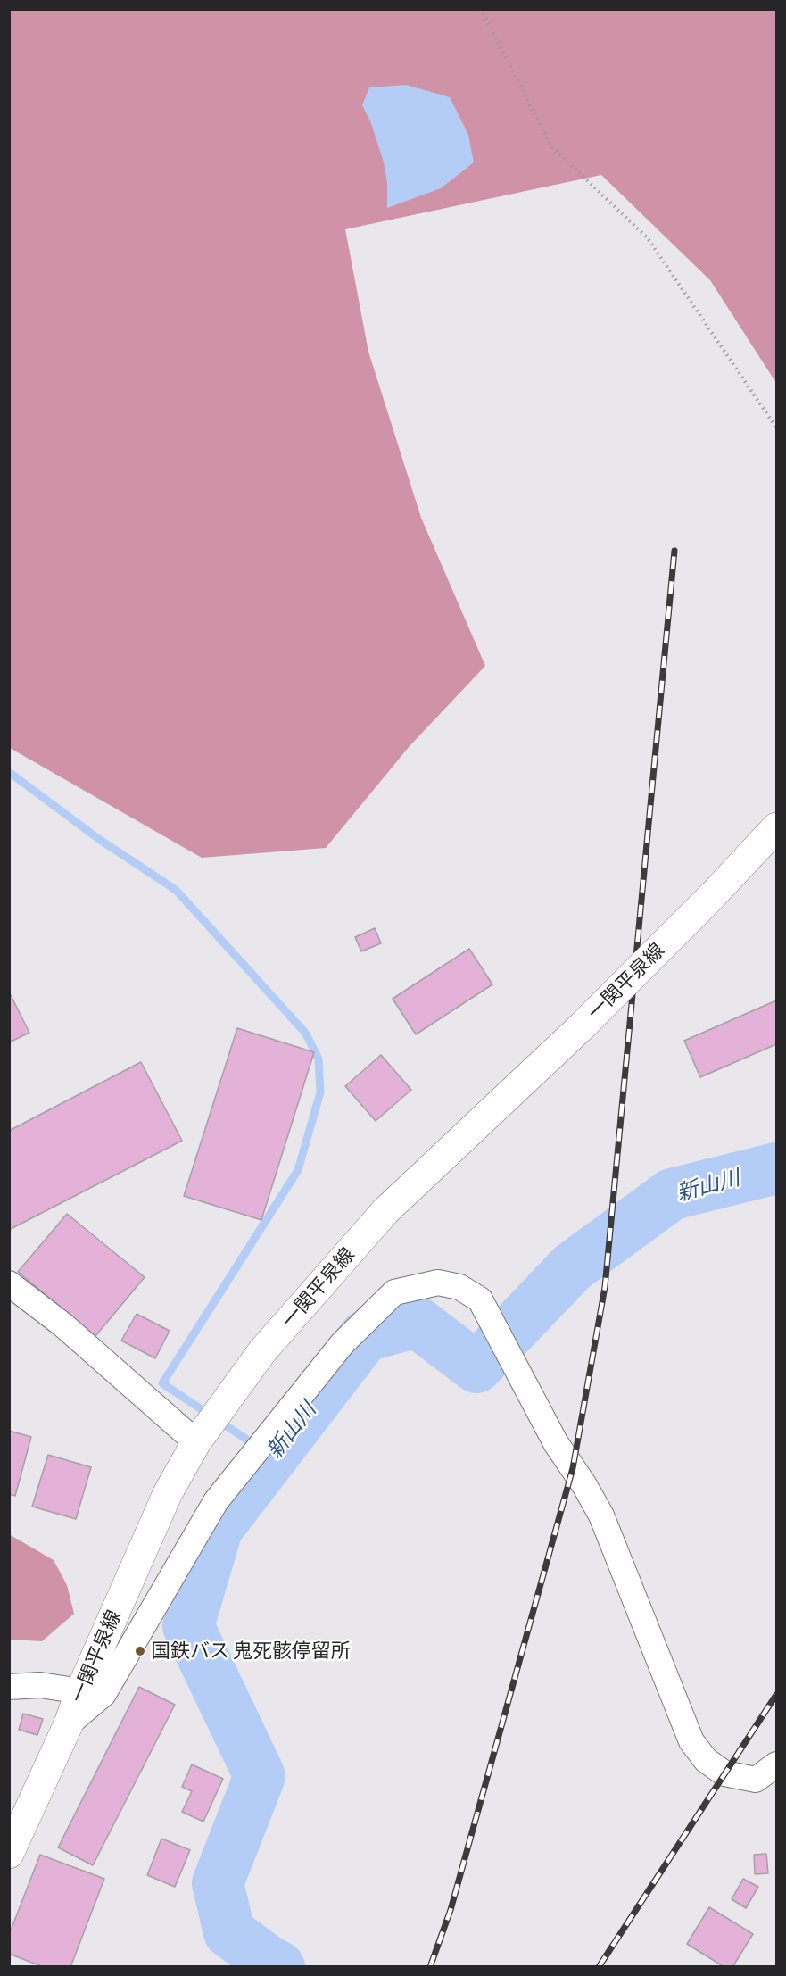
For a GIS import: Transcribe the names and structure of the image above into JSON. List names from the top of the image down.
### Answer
{
  "streets": {
    "main road": ["一関平泉線"]
  },
  "water": ["新山川"],
  "places": ["国鉄バス 鬼死骸停留所"]
}
